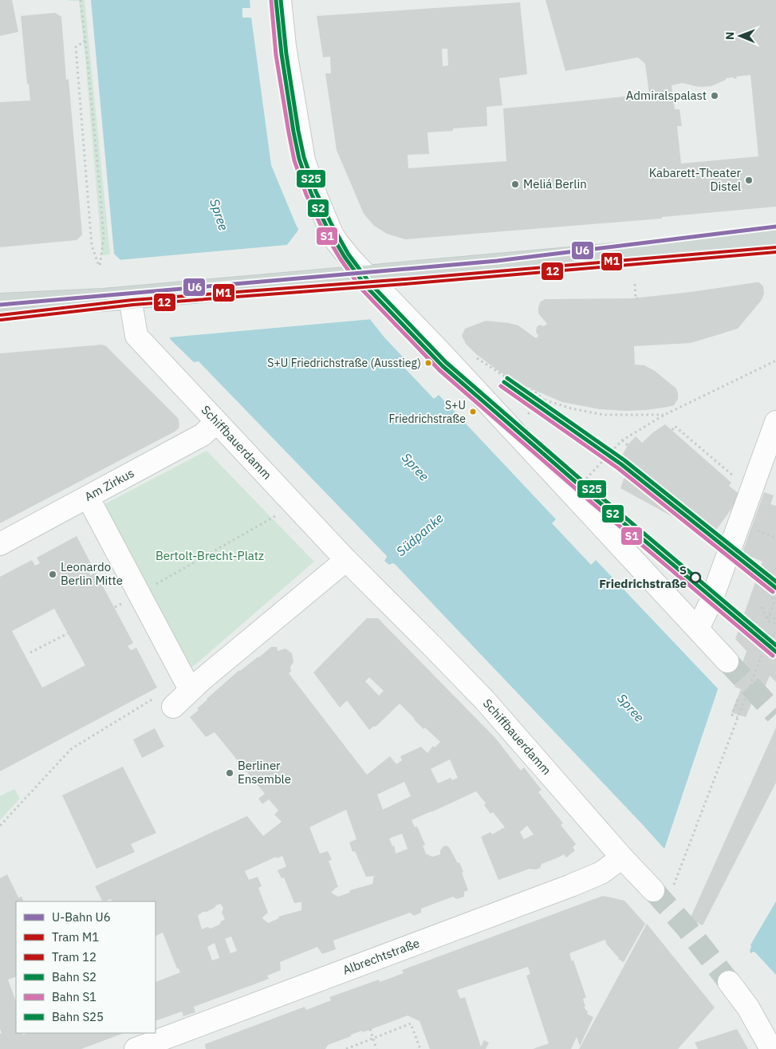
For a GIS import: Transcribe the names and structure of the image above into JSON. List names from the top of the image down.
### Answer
{
  "streets": {
    "street": ["Schiffbauerdamm", "Am Zirkus", "Albrechtstraße"]
  },
  "crossings": [
    ["Schiffbauerdamm", "Am Zirkus"],
    ["Schiffbauerdamm", "Albrechtstraße"]
  ],
  "water": ["Spree", "Südpanke"],
  "parks": ["Bertolt-Brecht-Platz"],
  "places": [
    "Admiralspalast",
    "Kabarett-Theater Distel",
    "Meliá Berlin",
    "S+U Friedrichstraße (Ausstieg)",
    "S+U Friedrichstraße",
    "Leonardo Berlin Mitte",
    "S Friedrichstraße",
    "Berliner Ensemble"
  ],
  "lines": [
    "rail line S2",
    "rail line S1",
    "rail line S25",
    "metro line U6",
    "tram line M1",
    "tram line 12"
  ],
  "legend": [
    "U-Bahn U6",
    "Tram M1",
    "Tram 12",
    "Bahn S2",
    "Bahn S1",
    "Bahn S25"
  ],
  "north": "left"
}
